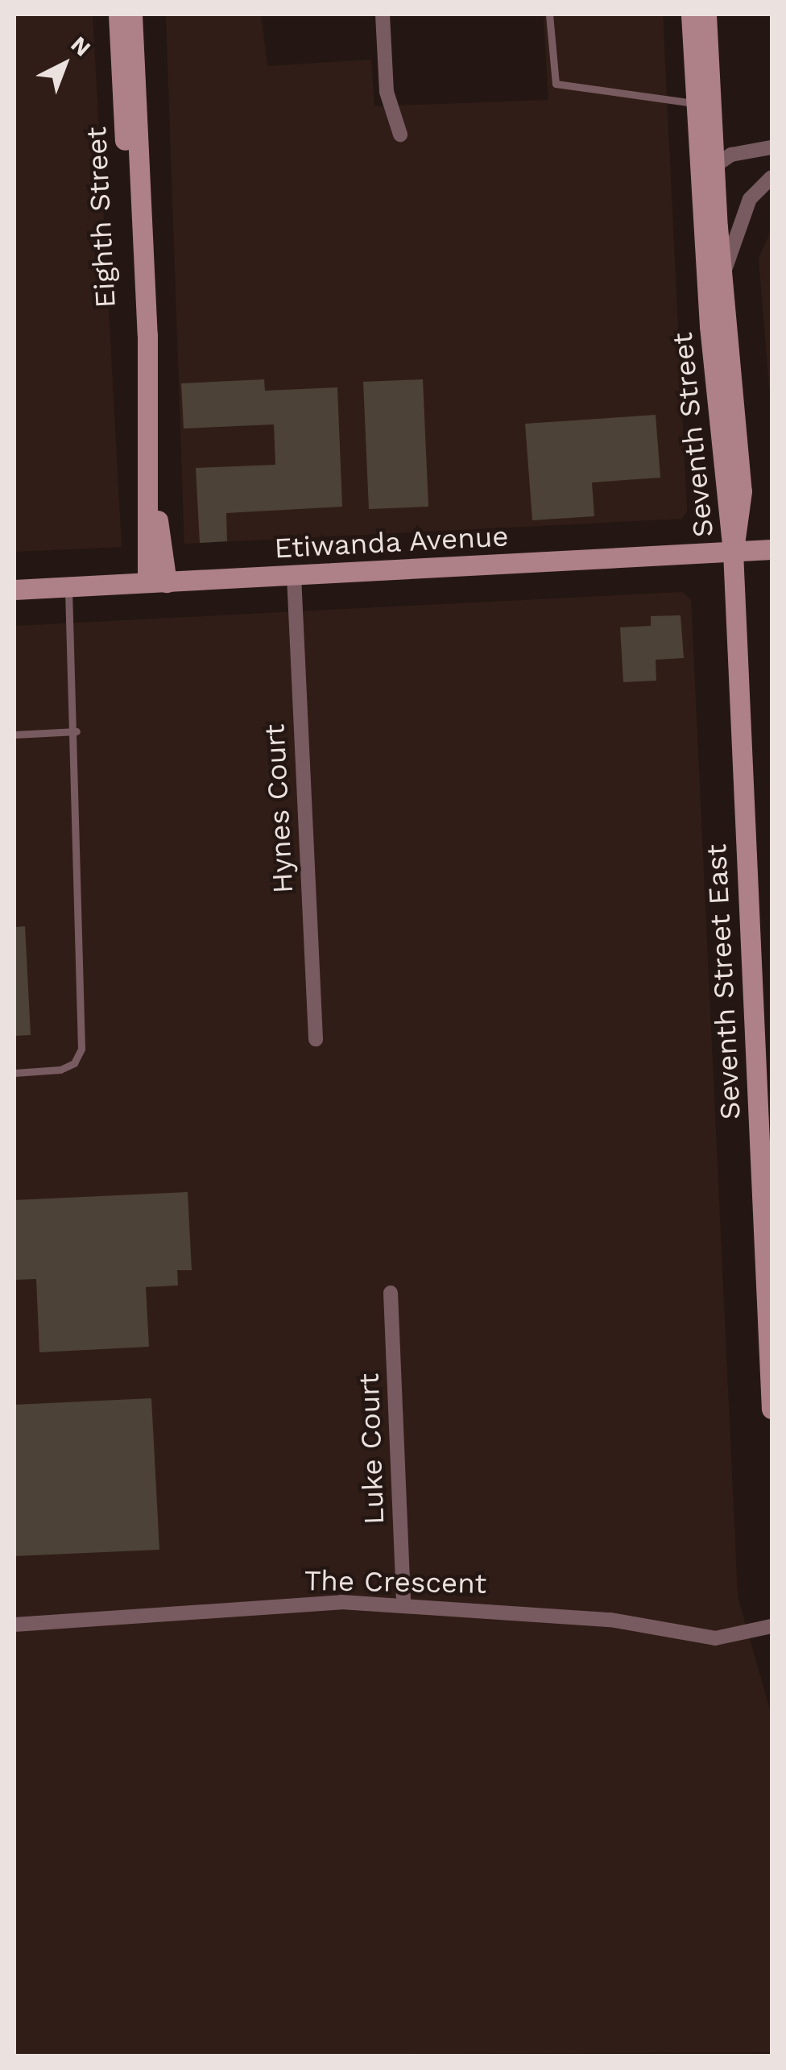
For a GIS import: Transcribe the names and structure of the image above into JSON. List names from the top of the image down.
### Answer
{
  "streets": {
    "main road": [
      "Eighth Street",
      "Seventh Street",
      "Etiwanda Avenue",
      "Seventh Street East"
    ],
    "street": ["Hynes Court", "Luke Court", "The Crescent"]
  },
  "crossings": [
    ["Eighth Street", "Etiwanda Avenue"],
    ["Seventh Street", "Etiwanda Avenue"],
    ["Seventh Street", "Seventh Street East"],
    ["Etiwanda Avenue", "Hynes Court"],
    ["Etiwanda Avenue", "Seventh Street East"],
    ["Luke Court", "The Crescent"]
  ],
  "north": "top right"
}
